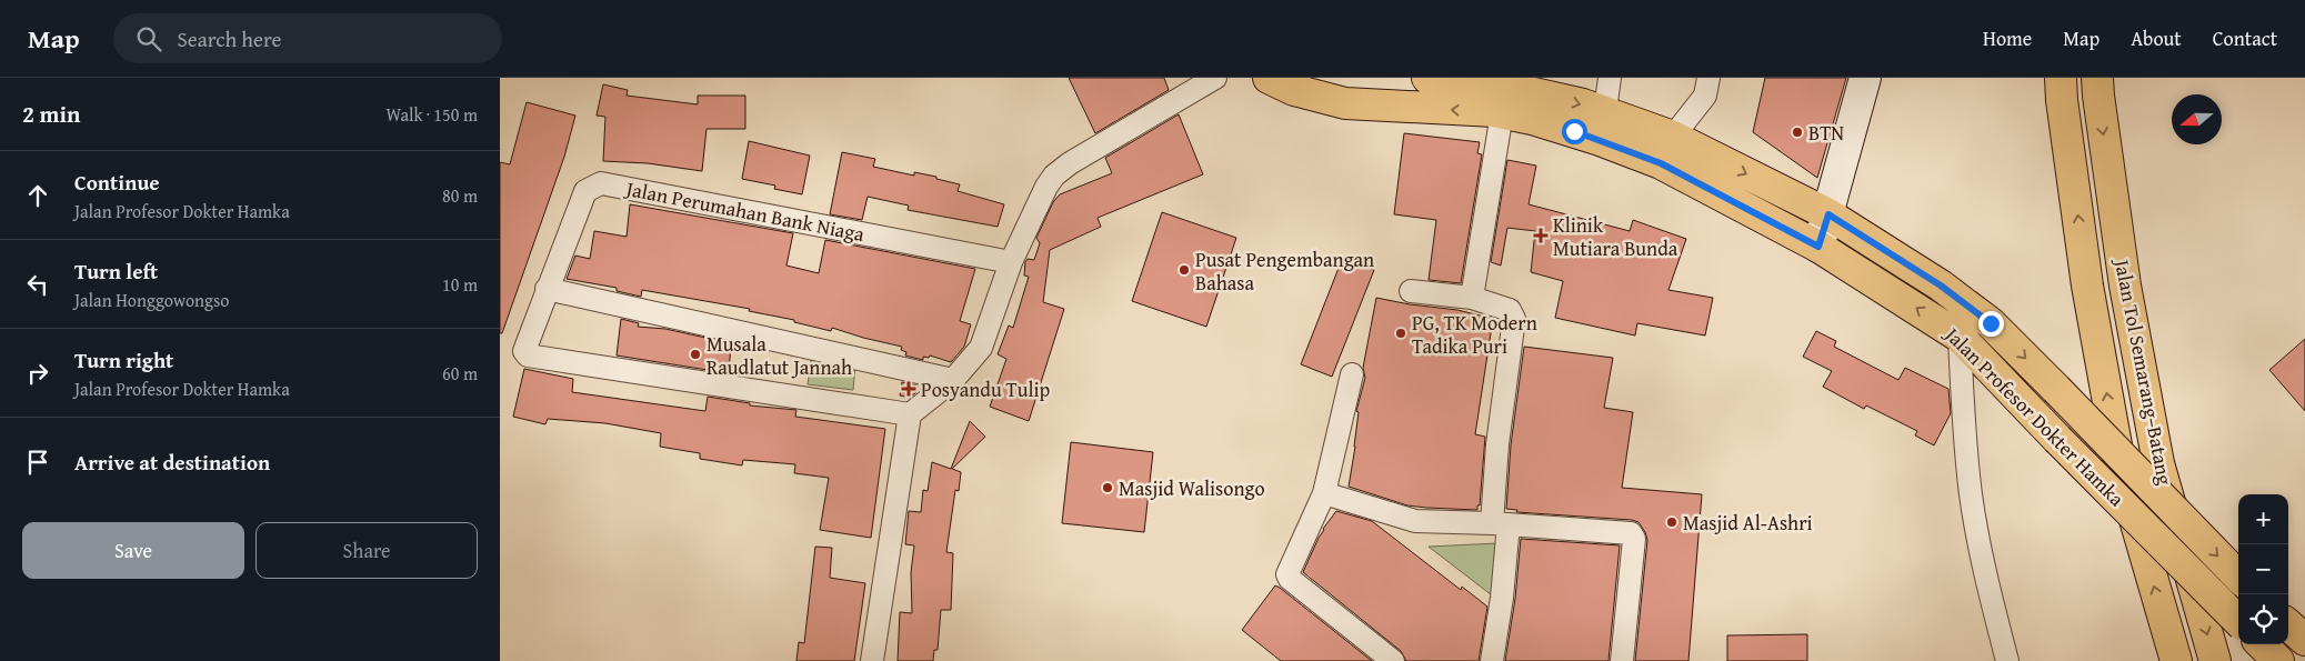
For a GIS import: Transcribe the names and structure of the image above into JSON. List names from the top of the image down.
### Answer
{
  "streets": {
    "main road": ["Jalan Tol Semarang–Batang", "Jalan Profesor Dokter Hamka"],
    "street": ["Jalan Perumahan Bank Niaga"]
  },
  "places": {
    "other": [
      "BTN",
      "Pusat Pengembangan Bahasa",
      "PG, TK Modern Tadika Puri",
      "Musala Raudlatut Jannah",
      "Masjid Walisongo",
      "Masjid Al-Ashri"
    ],
    "health": ["Klinik Mutiara Bunda", "Posyandu Tulip"]
  },
  "north": "left",
  "page": {
    "header": "Map",
    "search": "Search here",
    "nav": [
      "Home",
      "Map",
      "About",
      "Contact"
    ],
    "heading": ["2 min", "Walk · 150 m"],
    "list": [
      ["Continue", "Jalan Profesor Dokter Hamka", "80 m"],
      ["Turn left", "Jalan Honggowongso", "10 m"],
      ["Turn right", "Jalan Profesor Dokter Hamka", "60 m"],
      "Arrive at destination"
    ],
    "map_buttons": ["+", "−"],
    "buttons": ["Save", "Share"]
  }
}
